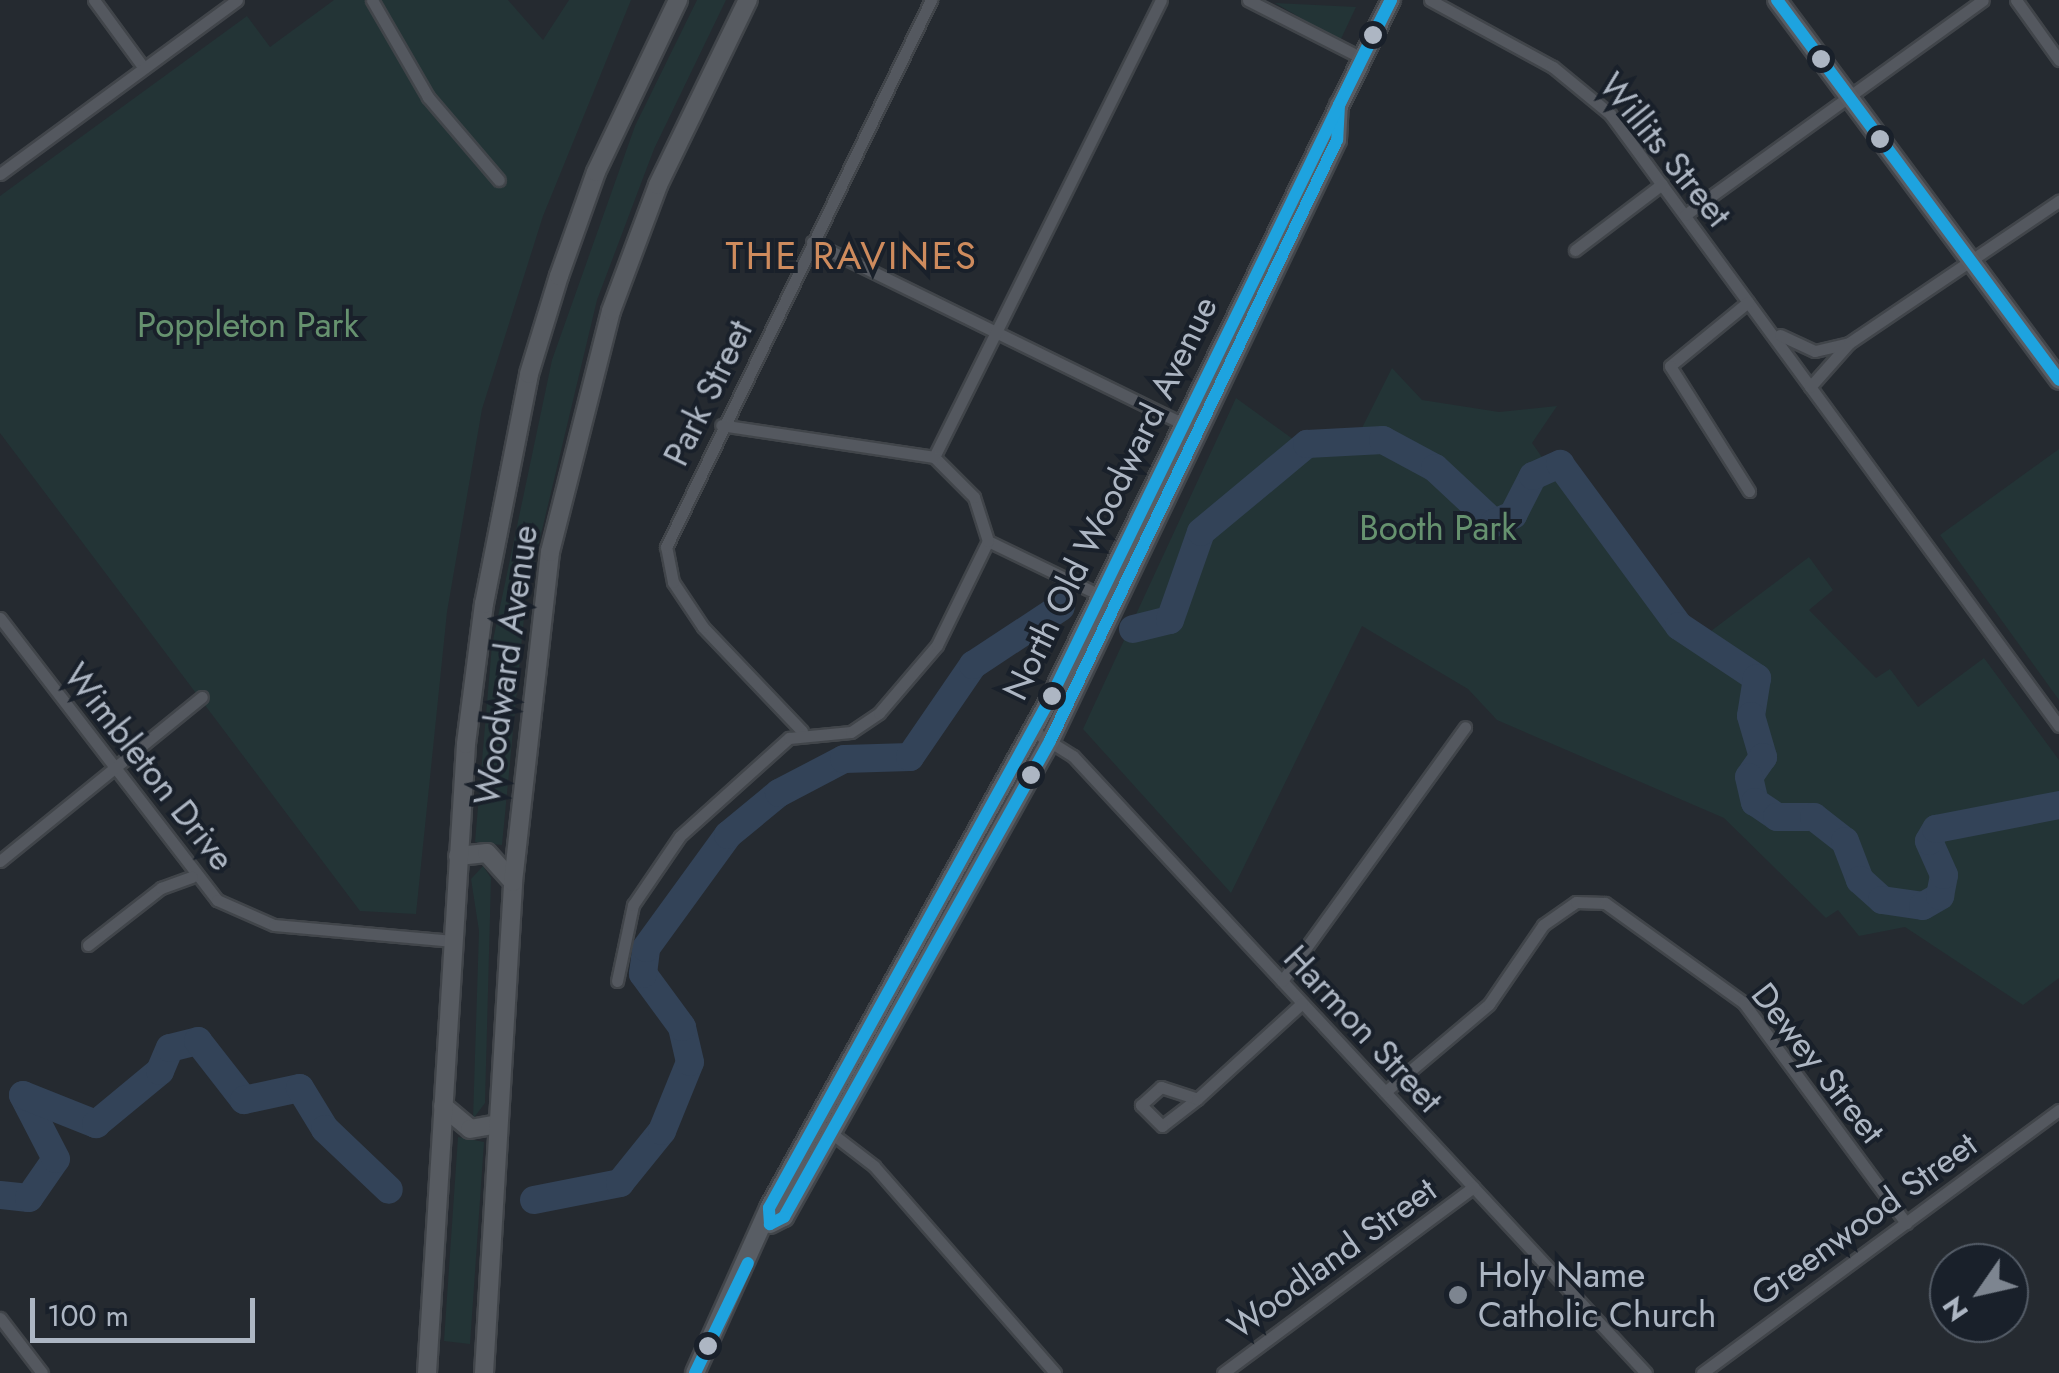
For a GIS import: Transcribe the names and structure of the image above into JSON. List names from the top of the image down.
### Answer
{
  "streets": {
    "main road": ["Woodward Avenue"],
    "street": [
      "Willits Street",
      "Park Street",
      "North Old Woodward Avenue",
      "Wimbleton Drive",
      "Harmon Street",
      "Dewey Street",
      "Greenwood Street",
      "Woodland Street"
    ]
  },
  "crossings": [
    ["North Old Woodward Avenue", "Harmon Street"],
    ["Woodward Avenue", "Wimbleton Drive"],
    ["Harmon Street", "Dewey Street"],
    ["Harmon Street", "Woodland Street"],
    ["Dewey Street", "Greenwood Street"]
  ],
  "districts": ["THE RAVINES"],
  "parks": ["Poppleton Park", "Booth Park"],
  "places": ["Holy Name Catholic Church"],
  "scale_bar": "100 m",
  "north": "bottom left"
}
